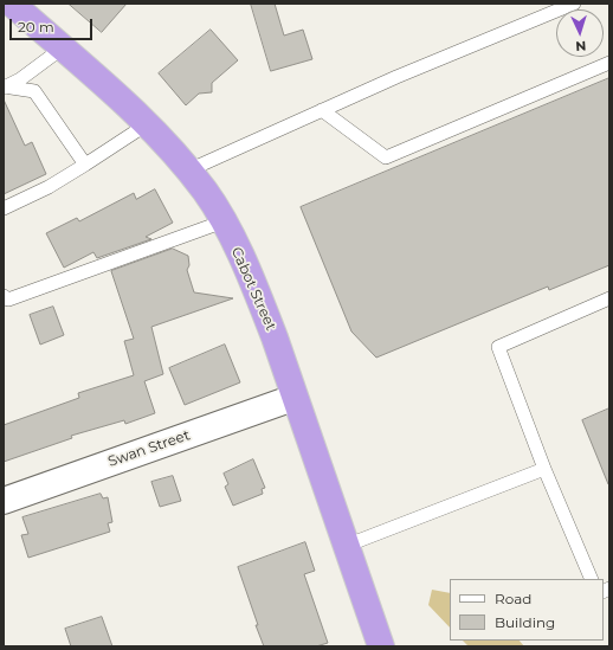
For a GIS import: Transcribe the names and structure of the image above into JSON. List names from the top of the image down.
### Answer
{
  "streets": {
    "highway": ["Cabot Street"],
    "street": ["Swan Street"]
  },
  "crossings": [
    ["Cabot Street", "Swan Street"]
  ],
  "legend": ["Road", "Building"],
  "scale_bar": "20 m",
  "north": "bottom"
}
